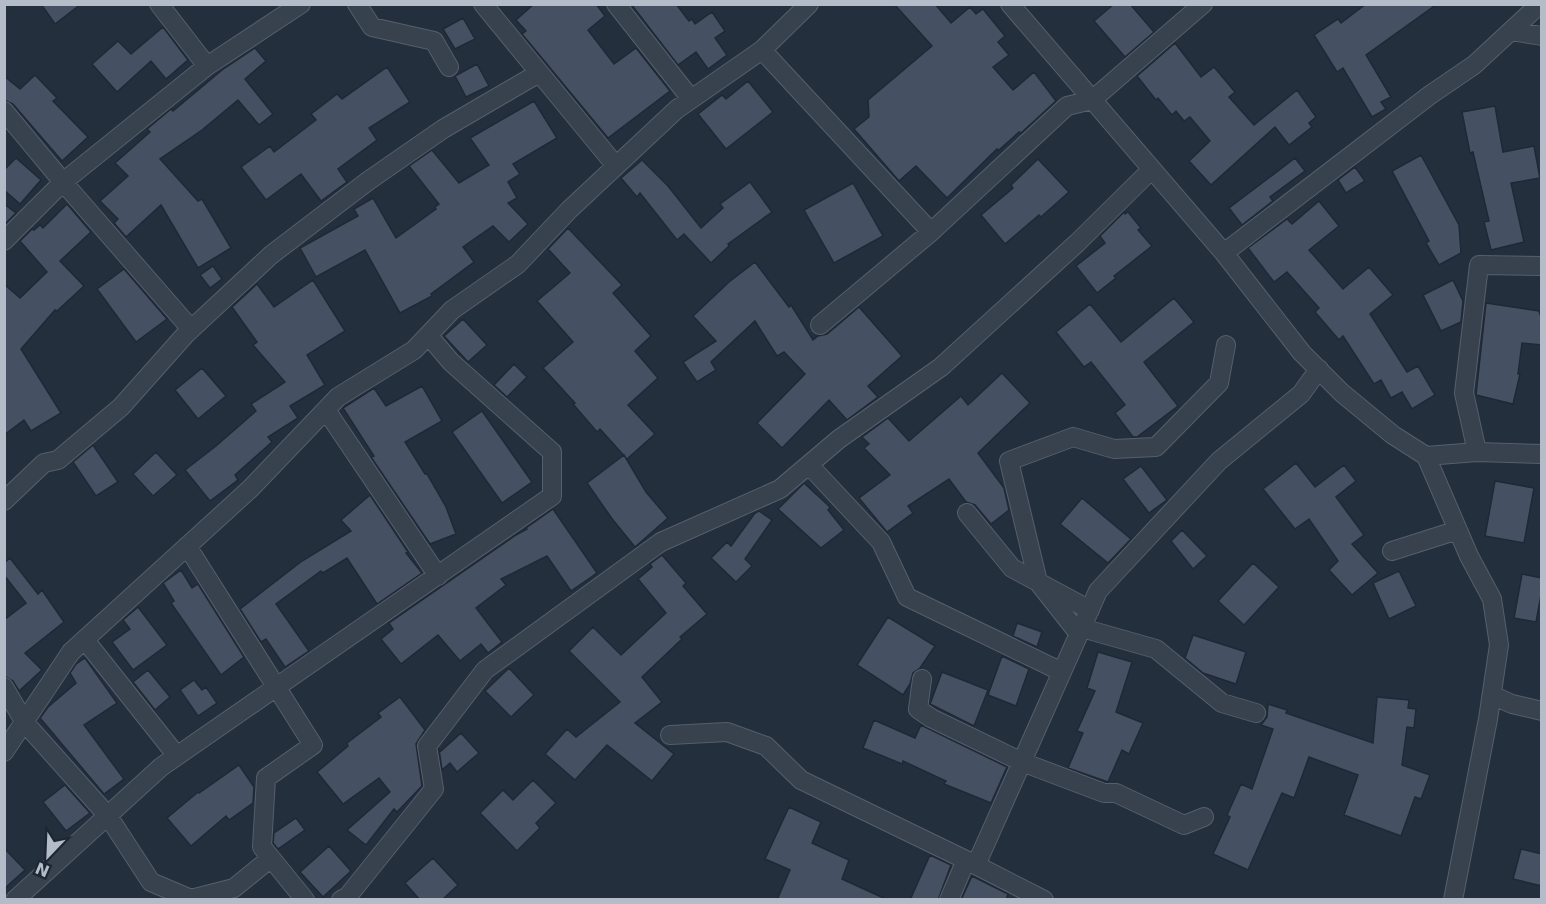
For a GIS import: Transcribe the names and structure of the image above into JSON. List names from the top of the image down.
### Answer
{
  "north": "bottom left"
}
